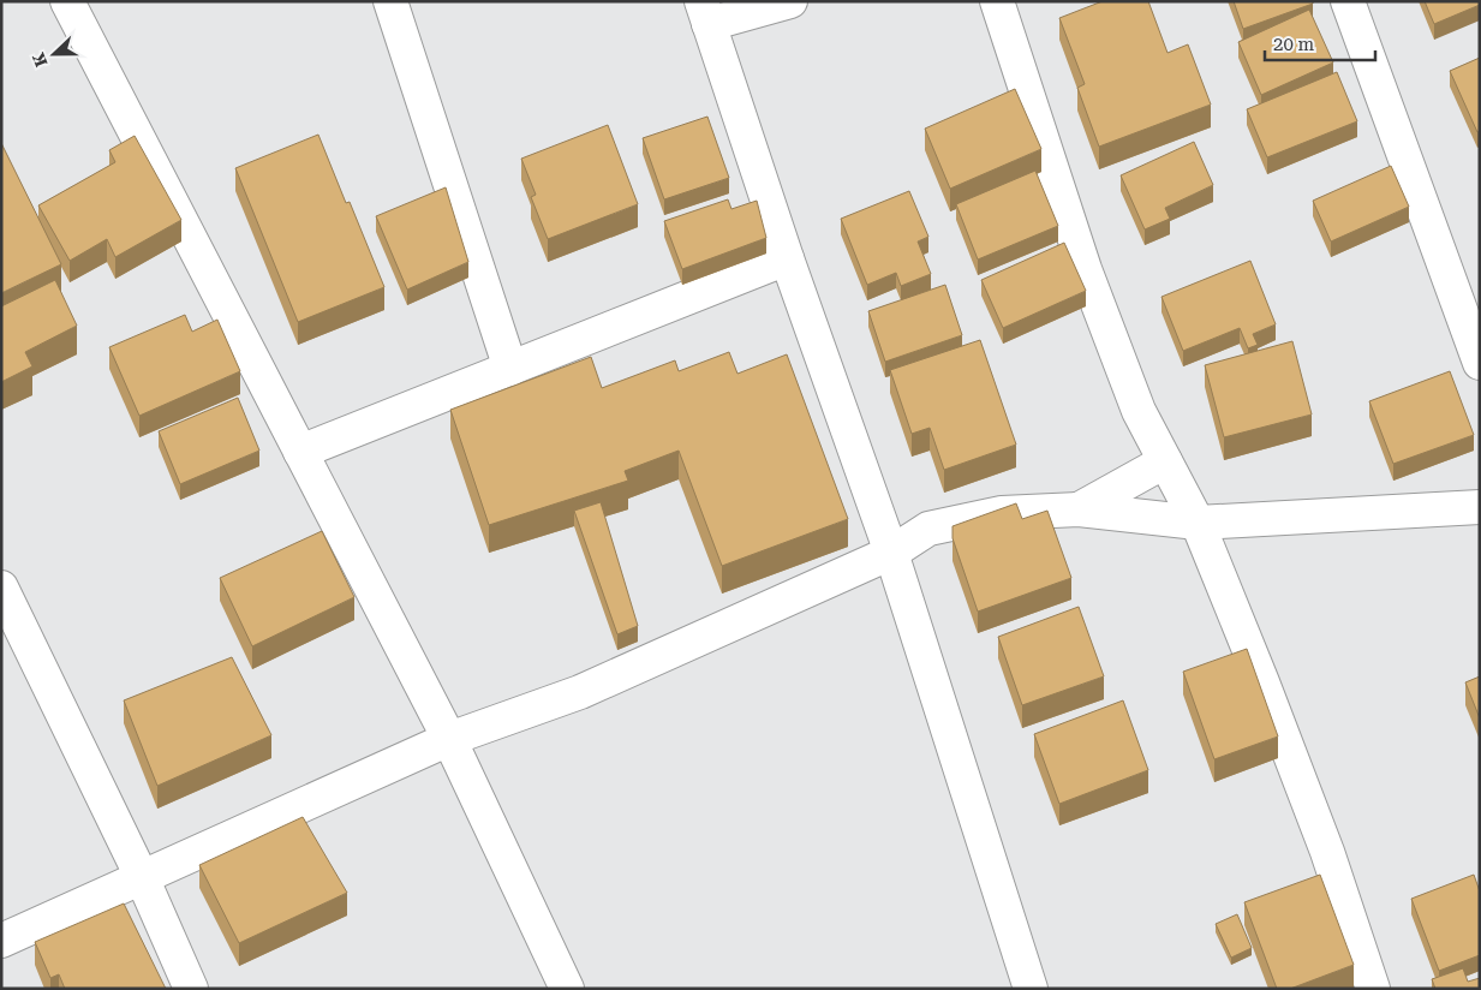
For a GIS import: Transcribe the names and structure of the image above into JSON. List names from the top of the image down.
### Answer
{
  "scale_bar": "20 m",
  "north": "left"
}
